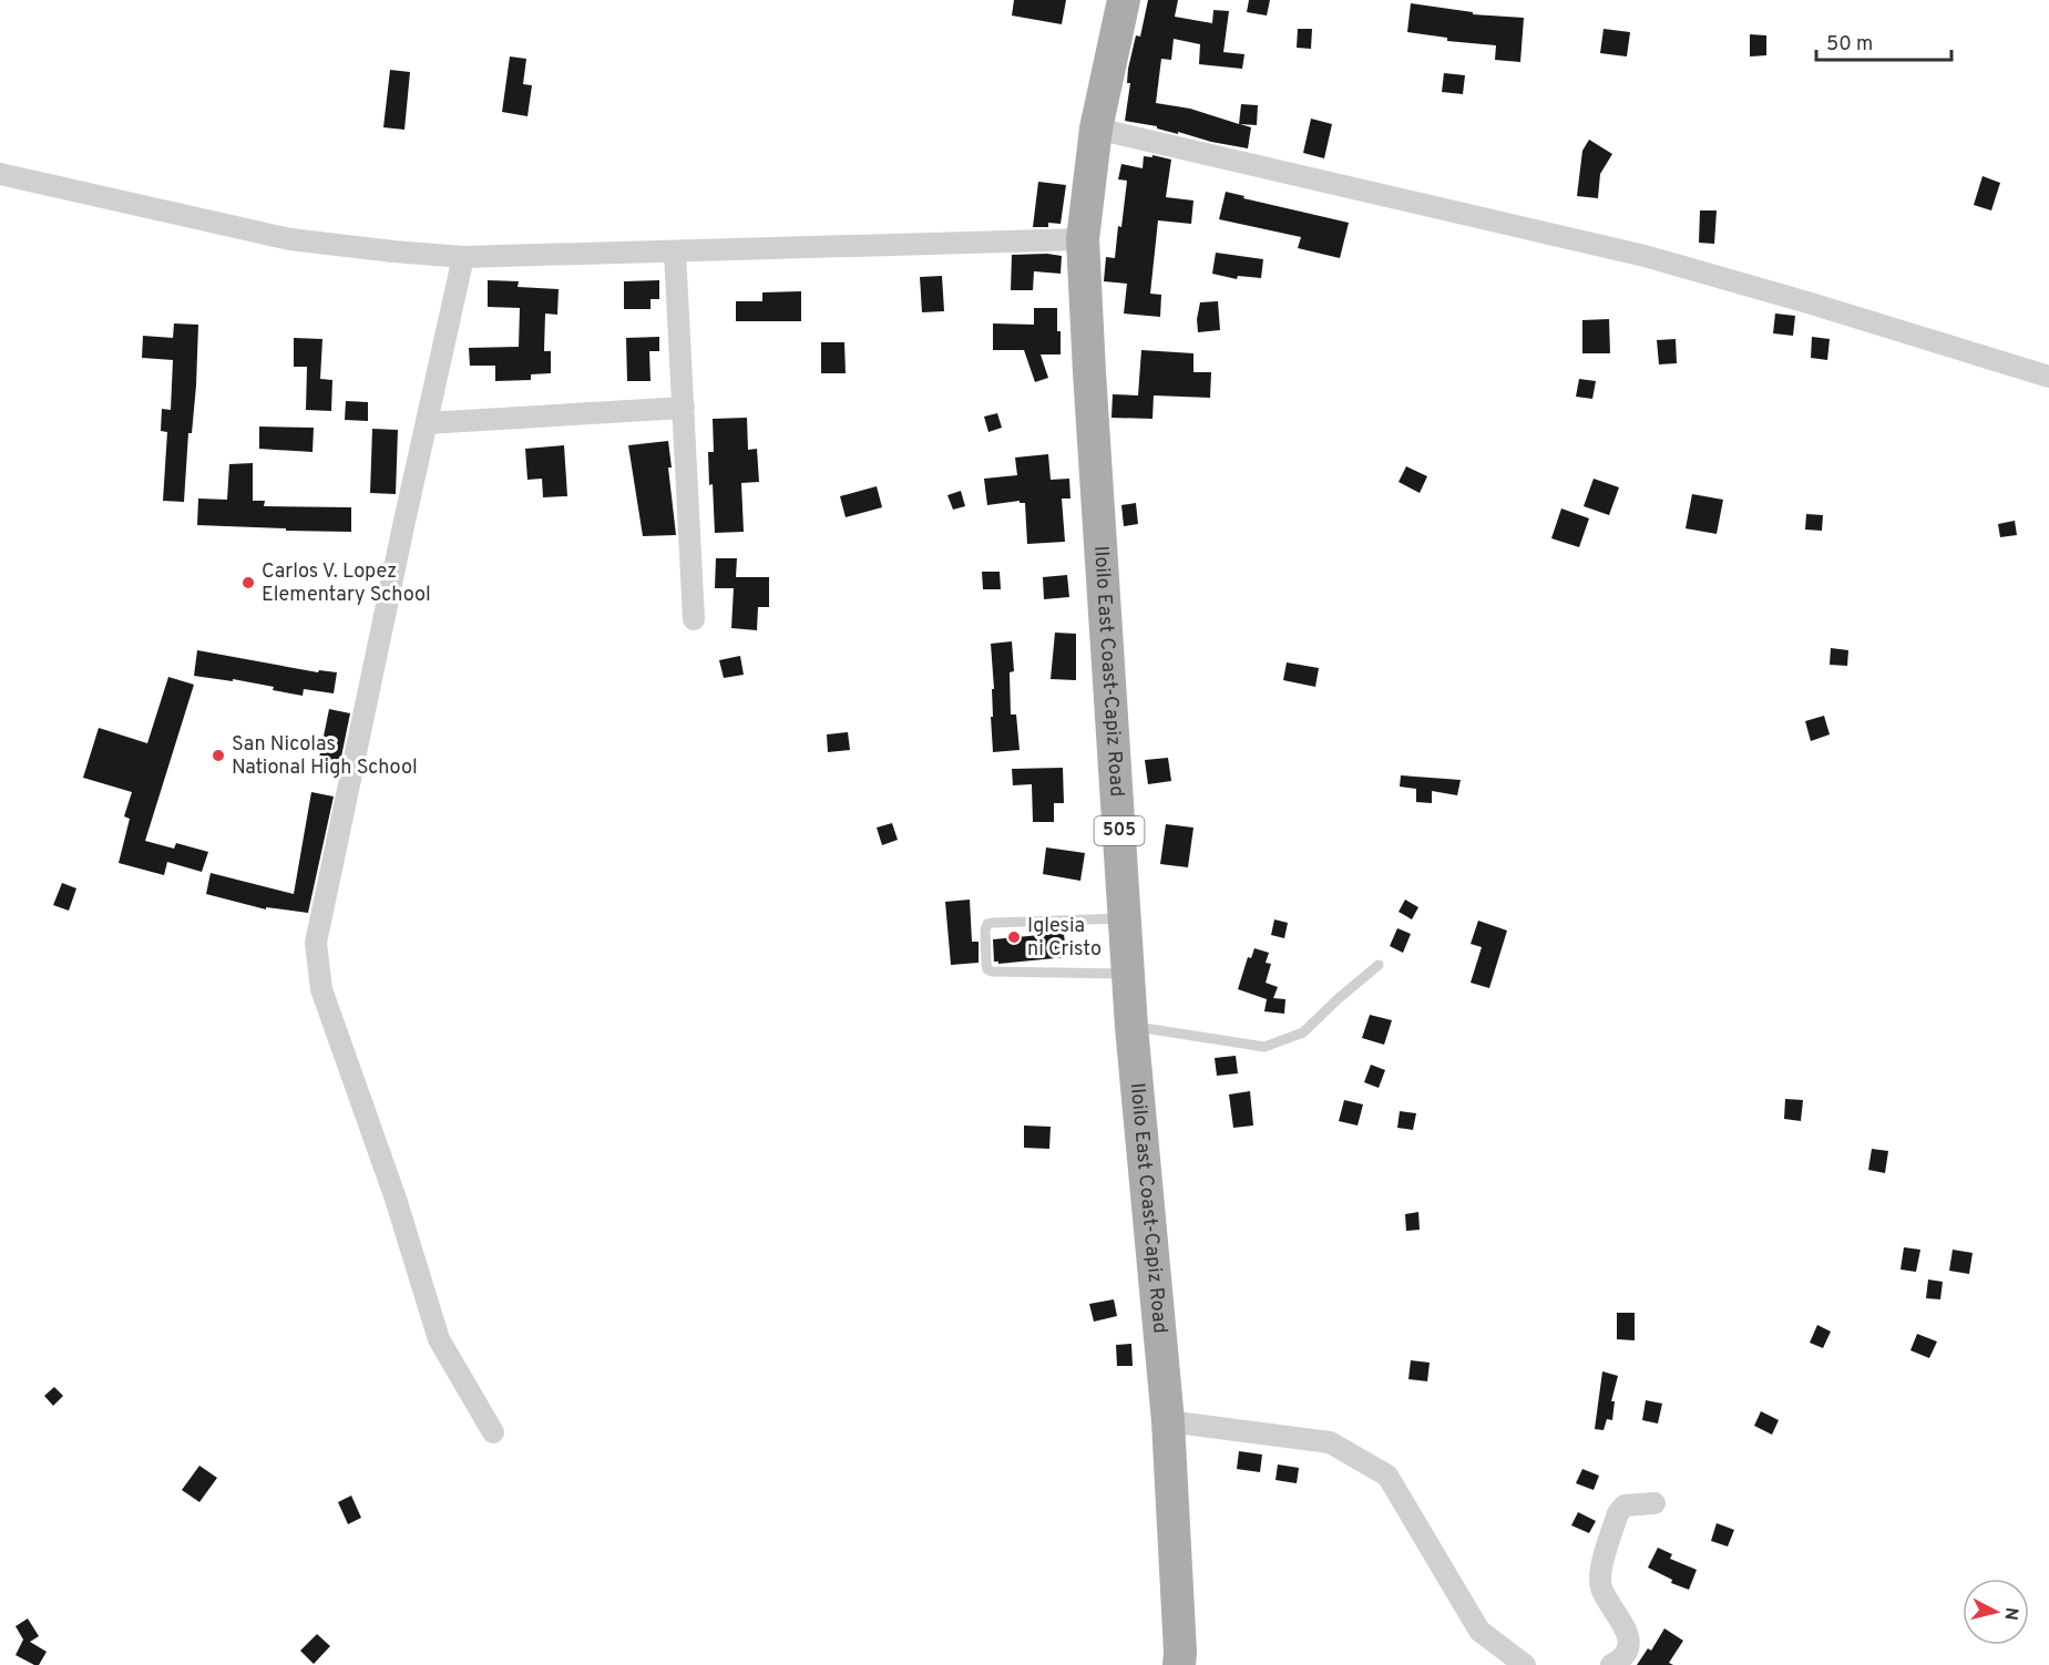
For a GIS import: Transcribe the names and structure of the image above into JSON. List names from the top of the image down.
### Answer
{
  "streets": {
    "main road": ["Iloilo East Coast-Capiz Road", "505"]
  },
  "places": ["Carlos V. Lopez Elementary School", "San Nicolas National High School", "Iglesia ni Cristo"],
  "scale_bar": "50 m",
  "north": "right"
}
